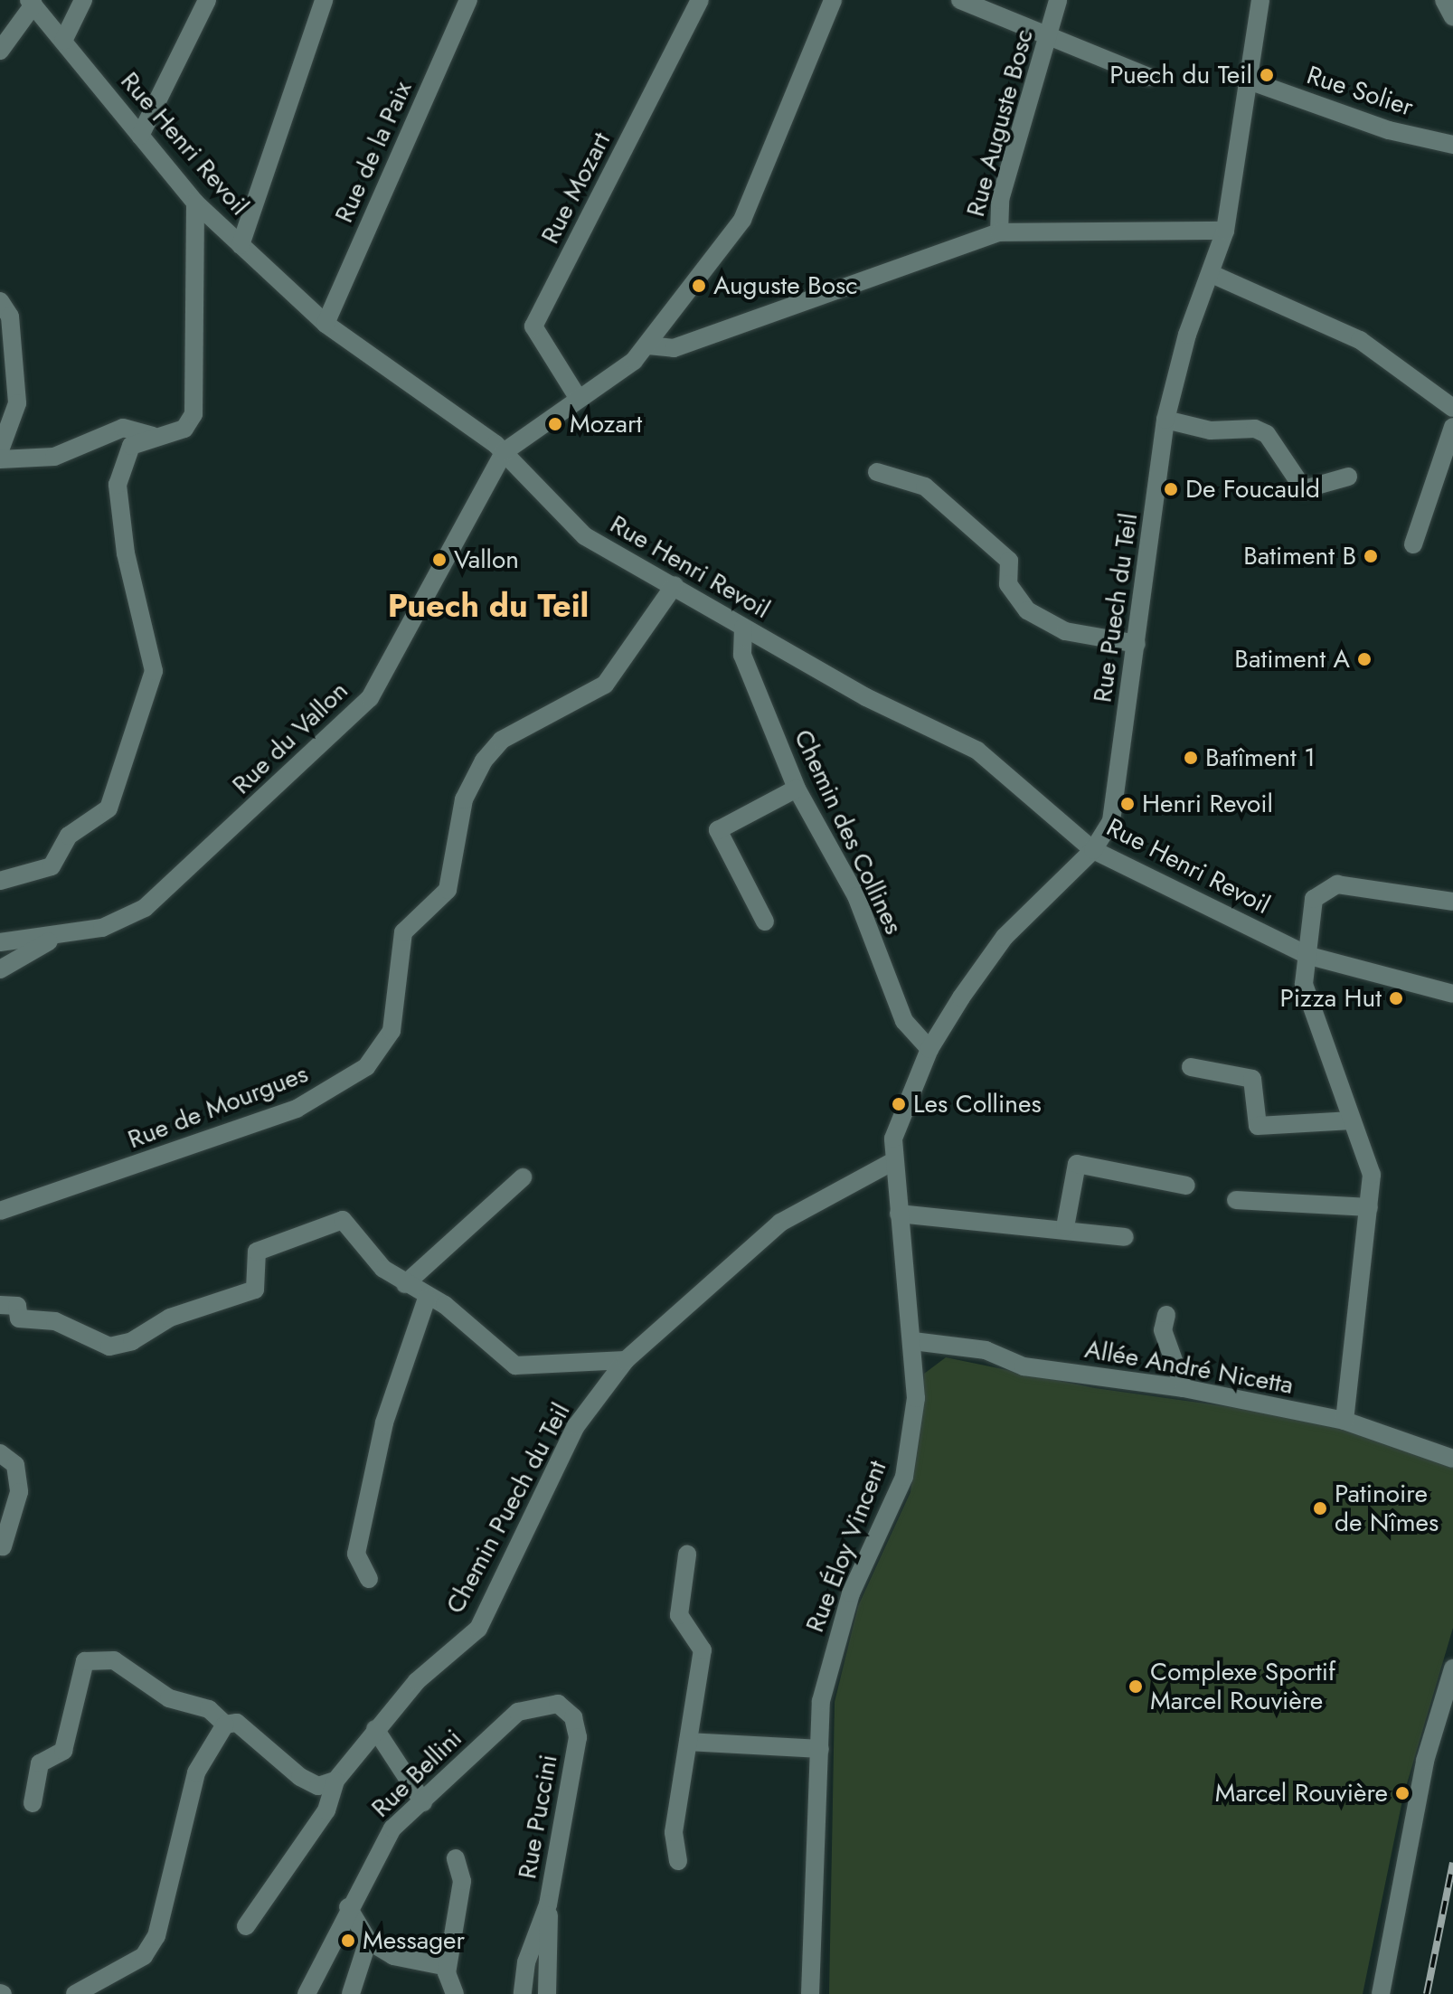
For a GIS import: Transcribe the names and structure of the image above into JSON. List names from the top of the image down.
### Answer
{
  "streets": {
    "street": [
      "Rue Solier",
      "Rue Auguste Bosc",
      "Rue Henri Revoil",
      "Rue de la Paix",
      "Rue Mozart",
      "Rue Puech du Teil",
      "Rue du Vallon",
      "Chemin des Collines",
      "Rue de Mourgues",
      "Allée André Nicetta",
      "Chemin Puech du Teil",
      "Rue Éloy Vincent",
      "Rue Bellini",
      "Rue Puccini"
    ]
  },
  "crossings": [
    ["Rue Solier", "Rue Puech du Teil"],
    ["Rue Henri Revoil", "Rue de la Paix"],
    ["Rue Henri Revoil", "Rue Puech du Teil"],
    ["Rue Henri Revoil", "Rue du Vallon"],
    ["Rue Henri Revoil", "Chemin des Collines"],
    ["Rue Henri Revoil", "Rue de Mourgues"],
    ["Rue Puech du Teil", "Chemin des Collines"],
    ["Rue Puech du Teil", "Chemin Puech du Teil"],
    ["Rue Puech du Teil", "Rue Éloy Vincent"],
    ["Allée André Nicetta", "Rue Éloy Vincent"],
    ["Chemin Puech du Teil", "Rue Éloy Vincent"],
    ["Rue Bellini", "Rue Puccini"]
  ],
  "districts": ["Puech du Teil"],
  "places": [
    "Puech du Teil",
    "Auguste Bosc",
    "Mozart",
    "De Foucauld",
    "Batiment B",
    "Vallon",
    "Batiment A",
    "Batîment 1",
    "Henri Revoil",
    "Pizza Hut",
    "Les Collines",
    "Patinoire de Nîmes",
    "Complexe Sportif Marcel Rouvière",
    "Marcel Rouvière",
    "Messager"
  ]
}
